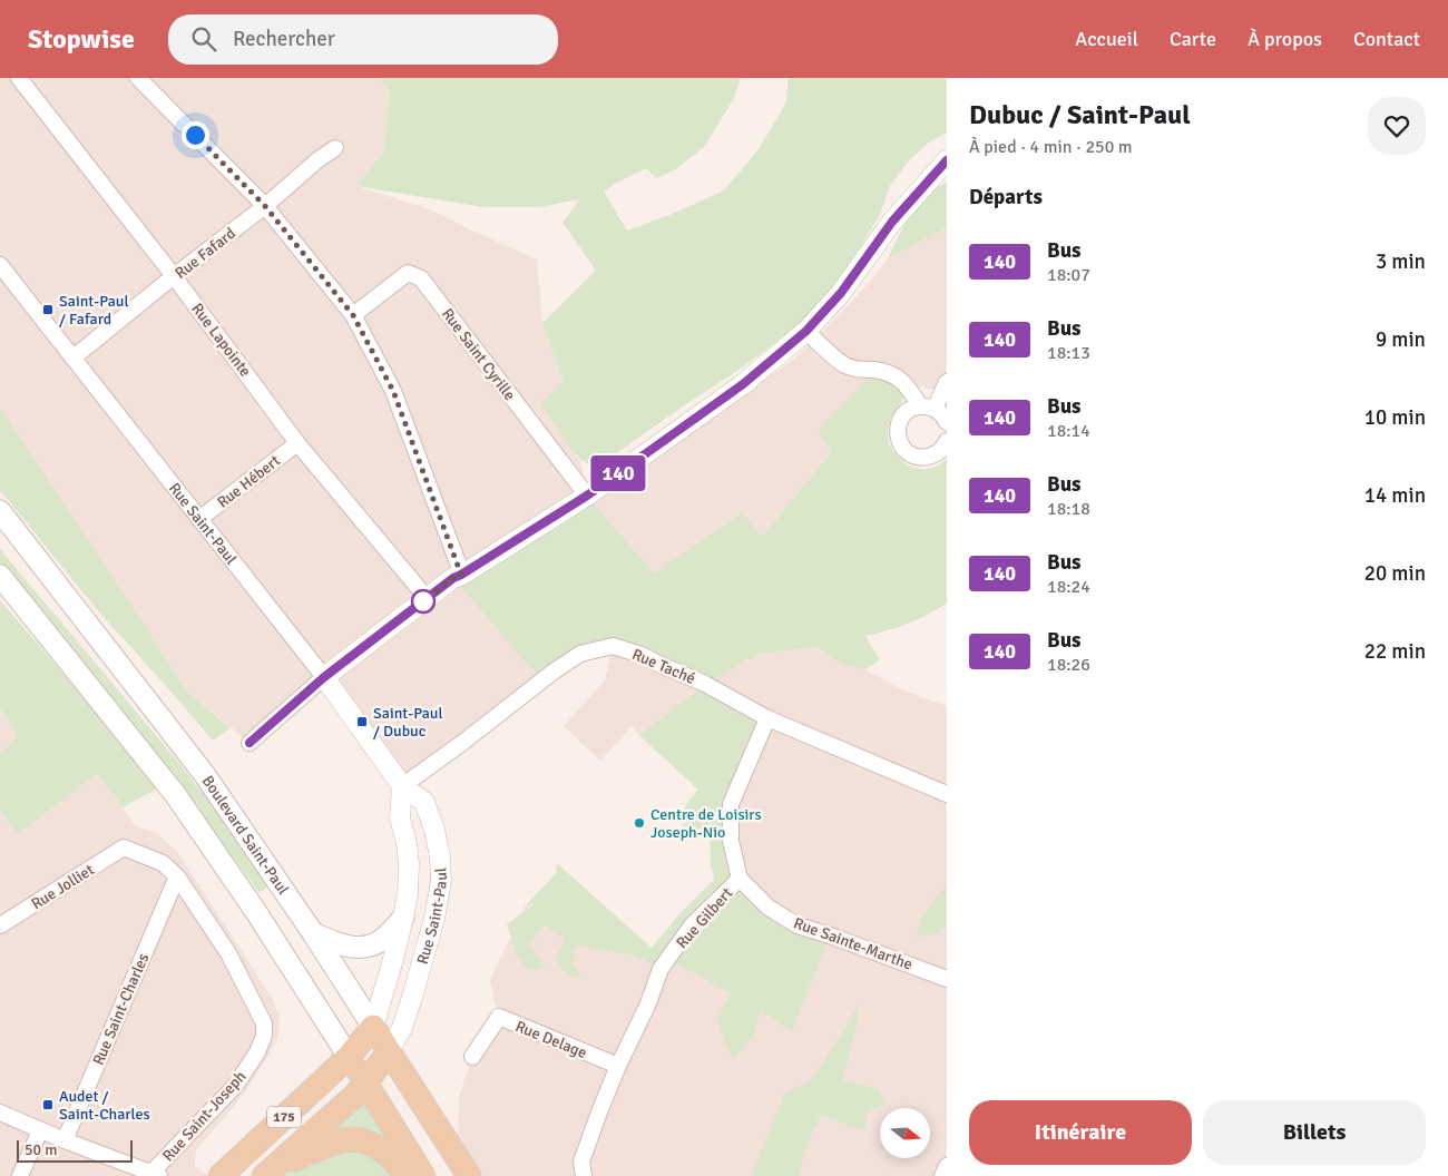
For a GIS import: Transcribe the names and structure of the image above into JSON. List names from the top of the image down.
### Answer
{
  "streets": {
    "main road": ["Boulevard Saint-Paul", "175"],
    "street": [
      "Rue Fafard",
      "Rue Lapointe",
      "Rue Saint Cyrille",
      "Rue Hébert",
      "Rue Saint-Paul",
      "Rue Taché",
      "Rue Jolliet",
      "Rue Gilbert",
      "Rue Sainte-Marthe",
      "Rue Saint-Charles",
      "Rue Delage",
      "Rue Saint-Joseph"
    ]
  },
  "crossings": [
    ["Rue Fafard", "Rue Lapointe"],
    ["Rue Fafard", "Rue Saint-Paul"],
    ["Rue Lapointe", "Rue Hébert"],
    ["Rue Hébert", "Rue Saint-Paul"],
    ["Rue Saint-Paul", "Rue Taché"],
    ["Rue Saint-Paul", "Boulevard Saint-Paul"],
    ["Rue Saint-Paul", "175"],
    ["Rue Taché", "Rue Gilbert"],
    ["Boulevard Saint-Paul", "175"],
    ["Rue Jolliet", "Rue Saint-Joseph"],
    ["Rue Gilbert", "Rue Sainte-Marthe"],
    ["Rue Gilbert", "Rue Delage"],
    ["Rue Saint-Charles", "Rue Saint-Joseph"]
  ],
  "places": {
    "transit": ["Saint-Paul / Fafard", "Saint-Paul / Dubuc", "Audet / Saint-Charles"],
    "other": ["Centre de Loisirs Joseph-Nio"]
  },
  "lines": ["bus line 140"],
  "scale_bar": "50 m",
  "north": "right",
  "page": {
    "header": "Stopwise",
    "search": "Rechercher",
    "nav": [
      "Accueil",
      "Carte",
      "À propos",
      "Contact"
    ],
    "on_map": "140",
    "heading": [
      ["Dubuc / Saint-Paul", "À pied · 4 min · 250 m"],
      "Départs"
    ],
    "list": [
      {
        "mark": "140",
        "name": "Bus",
        "note": "18:07",
        "value": "3 min"
      },
      {
        "mark": "140",
        "name": "Bus",
        "note": "18:13",
        "value": "9 min"
      },
      {
        "mark": "140",
        "name": "Bus",
        "note": "18:14",
        "value": "10 min"
      },
      {
        "mark": "140",
        "name": "Bus",
        "note": "18:18",
        "value": "14 min"
      },
      {
        "mark": "140",
        "name": "Bus",
        "note": "18:24",
        "value": "20 min"
      },
      {
        "mark": "140",
        "name": "Bus",
        "note": "18:26",
        "value": "22 min"
      }
    ],
    "buttons": ["Itinéraire", "Billets"],
    "scale": "50 m"
  }
}
